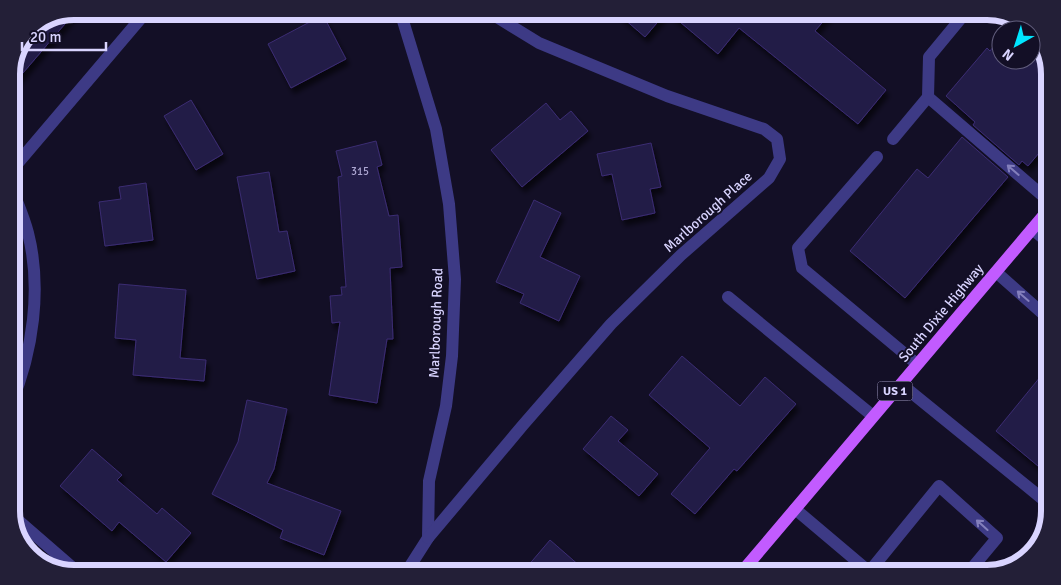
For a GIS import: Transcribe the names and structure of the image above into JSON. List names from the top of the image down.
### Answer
{
  "streets": {
    "main road": ["South Dixie Highway", "US 1"],
    "street": ["Marlborough Place", "Marlborough Road"]
  },
  "crossings": [
    ["Marlborough Place", "Marlborough Road"]
  ],
  "house_numbers": ["315"],
  "scale_bar": "20 m",
  "north": "bottom left"
}
